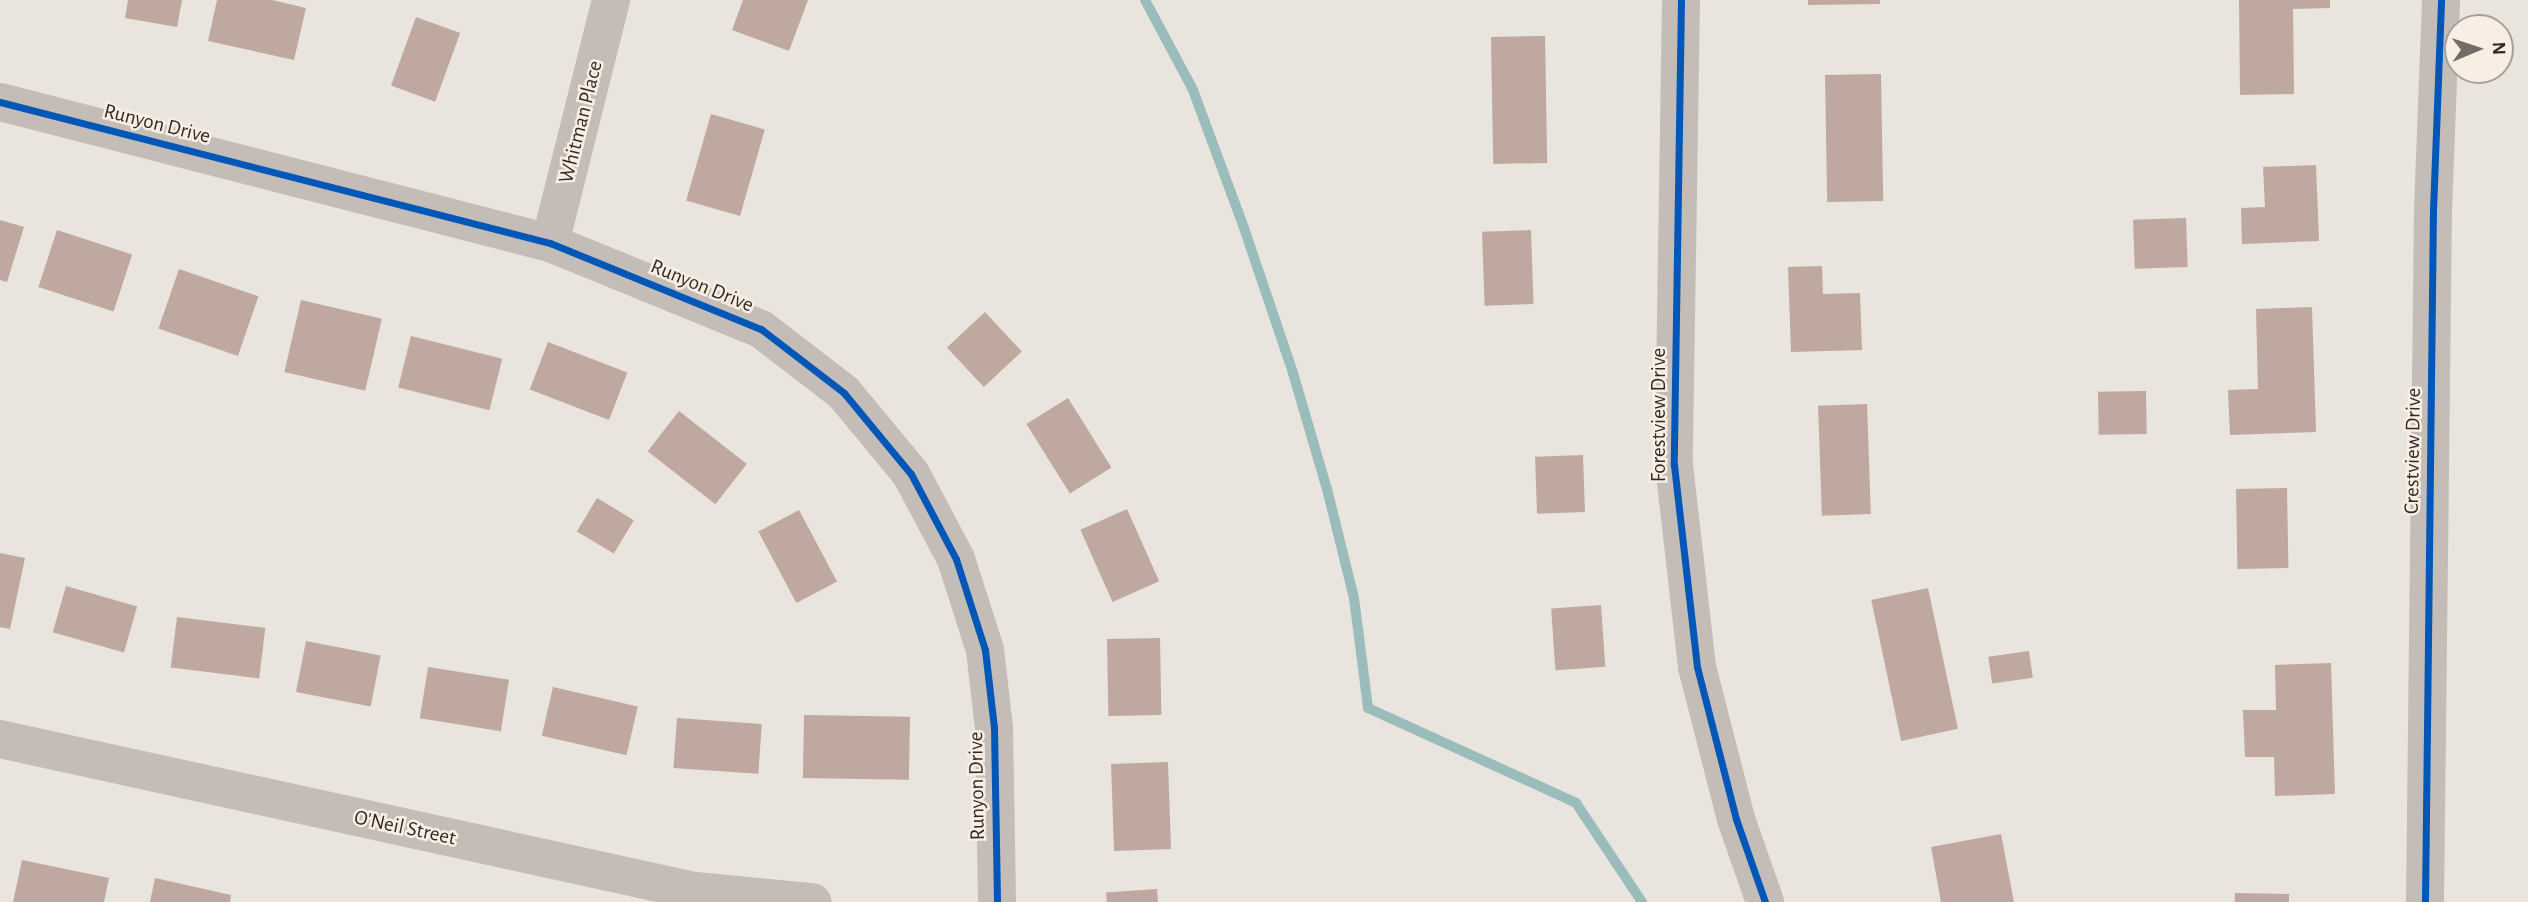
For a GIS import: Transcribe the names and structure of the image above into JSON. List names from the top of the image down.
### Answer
{
  "streets": {
    "street": [
      "Whitman Place",
      "Runyon Drive",
      "Forestview Drive",
      "Crestview Drive",
      "O'Neil Street"
    ]
  },
  "crossings": [
    ["Whitman Place", "Runyon Drive"]
  ],
  "north": "right"
}
